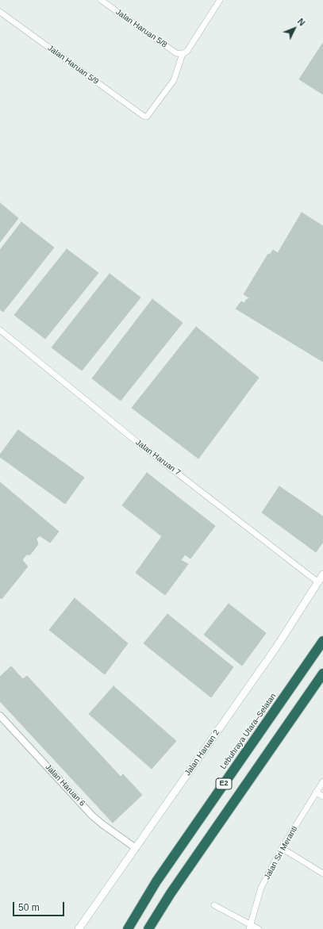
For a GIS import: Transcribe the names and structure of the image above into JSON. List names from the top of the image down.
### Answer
{
  "streets": {
    "highway": ["Lebuhraya Utara–Selatan", "E2"],
    "main road": ["Jalan Haruan 2"],
    "street": [
      "Jalan Haruan 5/8",
      "Jalan Haruan 5/9",
      "Jalan Haruan 7",
      "Jalan Haruan 6",
      "Jalan Sri Meranti"
    ]
  },
  "crossings": [
    ["Jalan Haruan 5/8", "Jalan Haruan 5/9"],
    ["Jalan Haruan 7", "Jalan Haruan 2"],
    ["Jalan Haruan 2", "Jalan Haruan 6"]
  ],
  "scale_bar": "50 m",
  "north": "top right"
}
